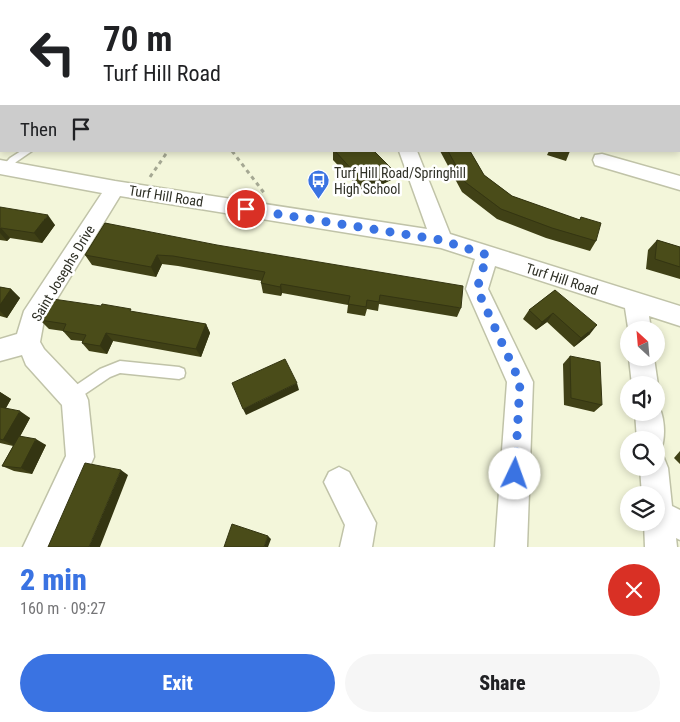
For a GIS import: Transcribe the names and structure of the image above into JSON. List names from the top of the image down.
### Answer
{
  "streets": {
    "street": ["Turf Hill Road", "Saint Josephs Drive"]
  },
  "crossings": [
    ["Turf Hill Road", "Saint Josephs Drive"]
  ],
  "places": {
    "bus stop": ["Turf Hill Road/Springhill High School"]
  },
  "north": "top left",
  "page": {
    "turn": ["70 m", "Turf Hill Road"],
    "then": "Then",
    "heading": ["2 min", "160 m · 09:27"],
    "buttons": ["Exit", "Share"]
  }
}
